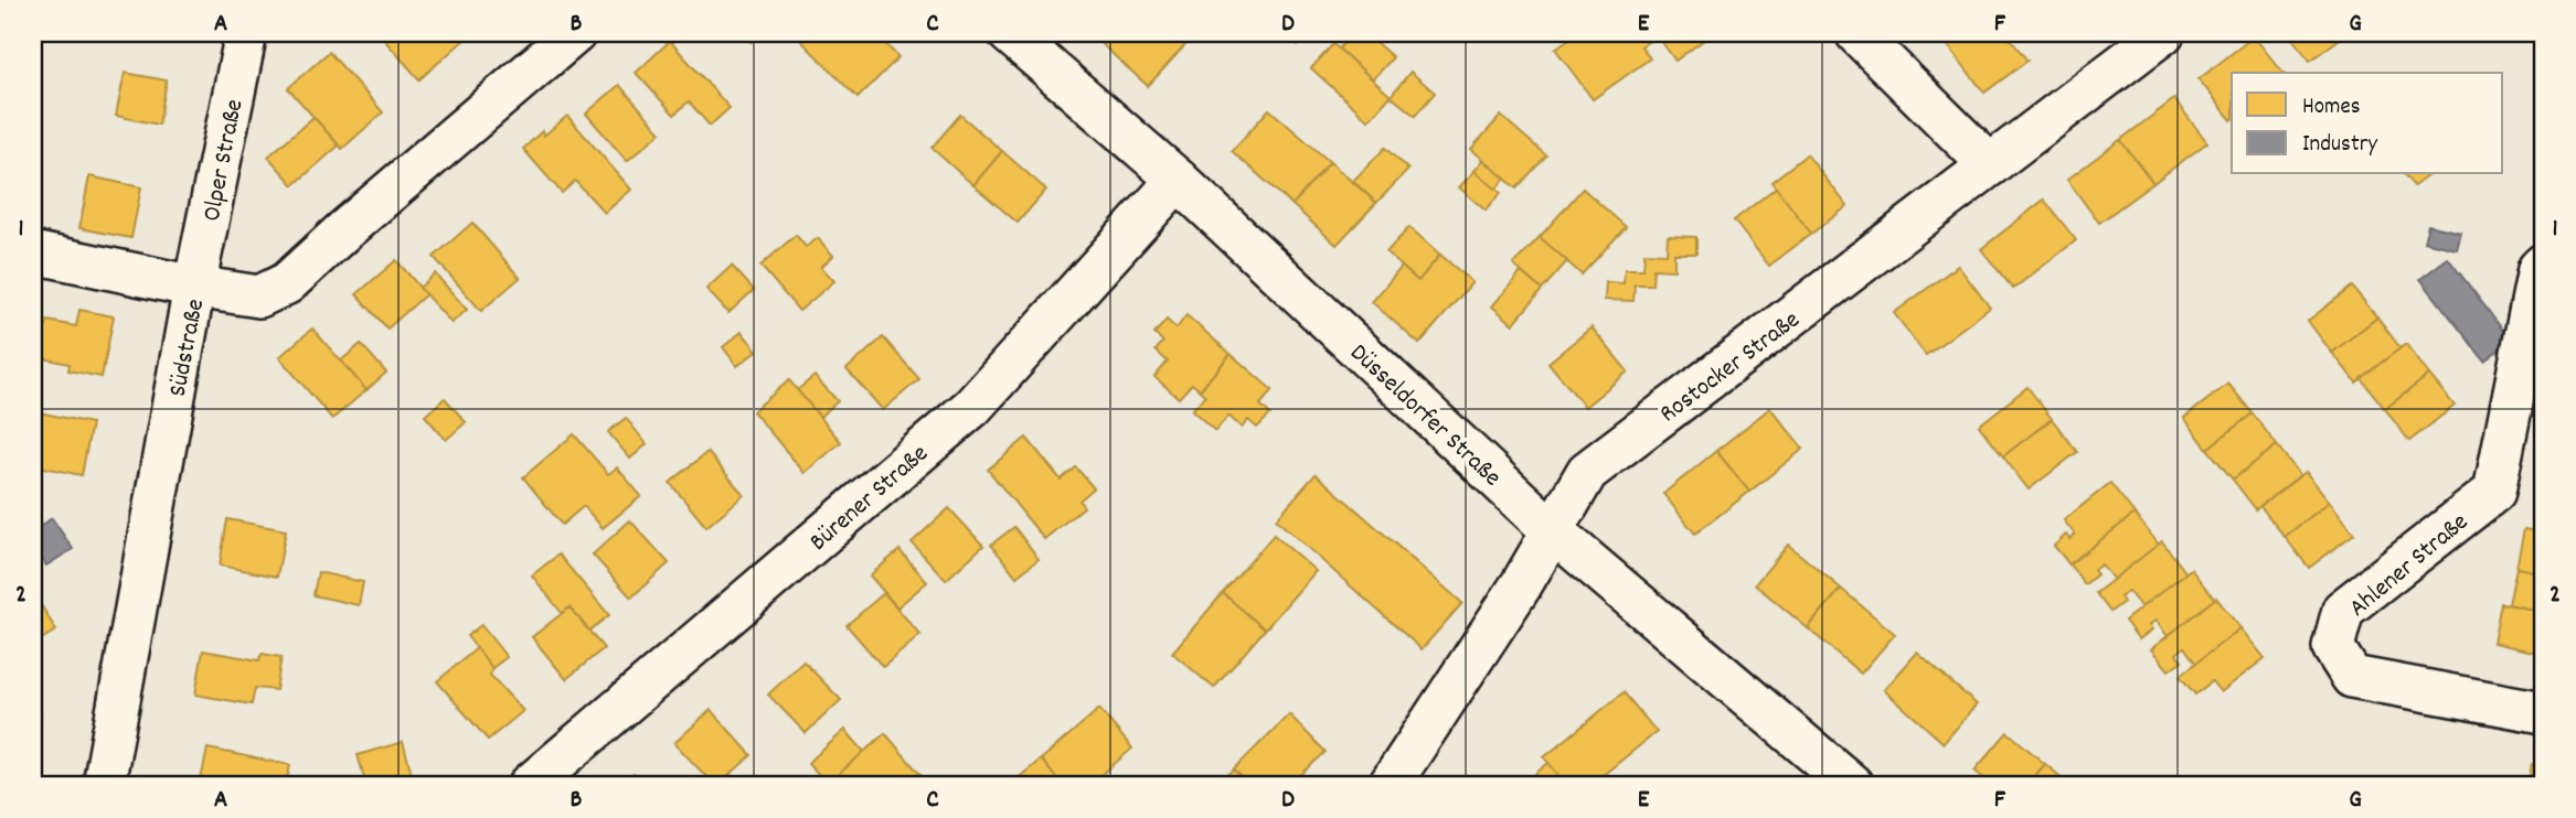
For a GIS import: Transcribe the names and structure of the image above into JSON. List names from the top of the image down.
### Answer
{
  "streets": {
    "street": [
      "Olper Straße",
      "Südstraße",
      "Rostocker Straße",
      "Düsseldorfer Straße",
      "Bürener Straße",
      "Ahlener Straße"
    ]
  },
  "crossings": [
    ["Olper Straße", "Südstraße"],
    ["Rostocker Straße", "Düsseldorfer Straße"],
    ["Düsseldorfer Straße", "Bürener Straße"]
  ],
  "legend": ["Homes", "Industry"],
  "grid": {
    "columns": [
      "A",
      "B",
      "C",
      "D",
      "E",
      "F",
      "G"
    ],
    "rows": ["1", "2"]
  }
}
